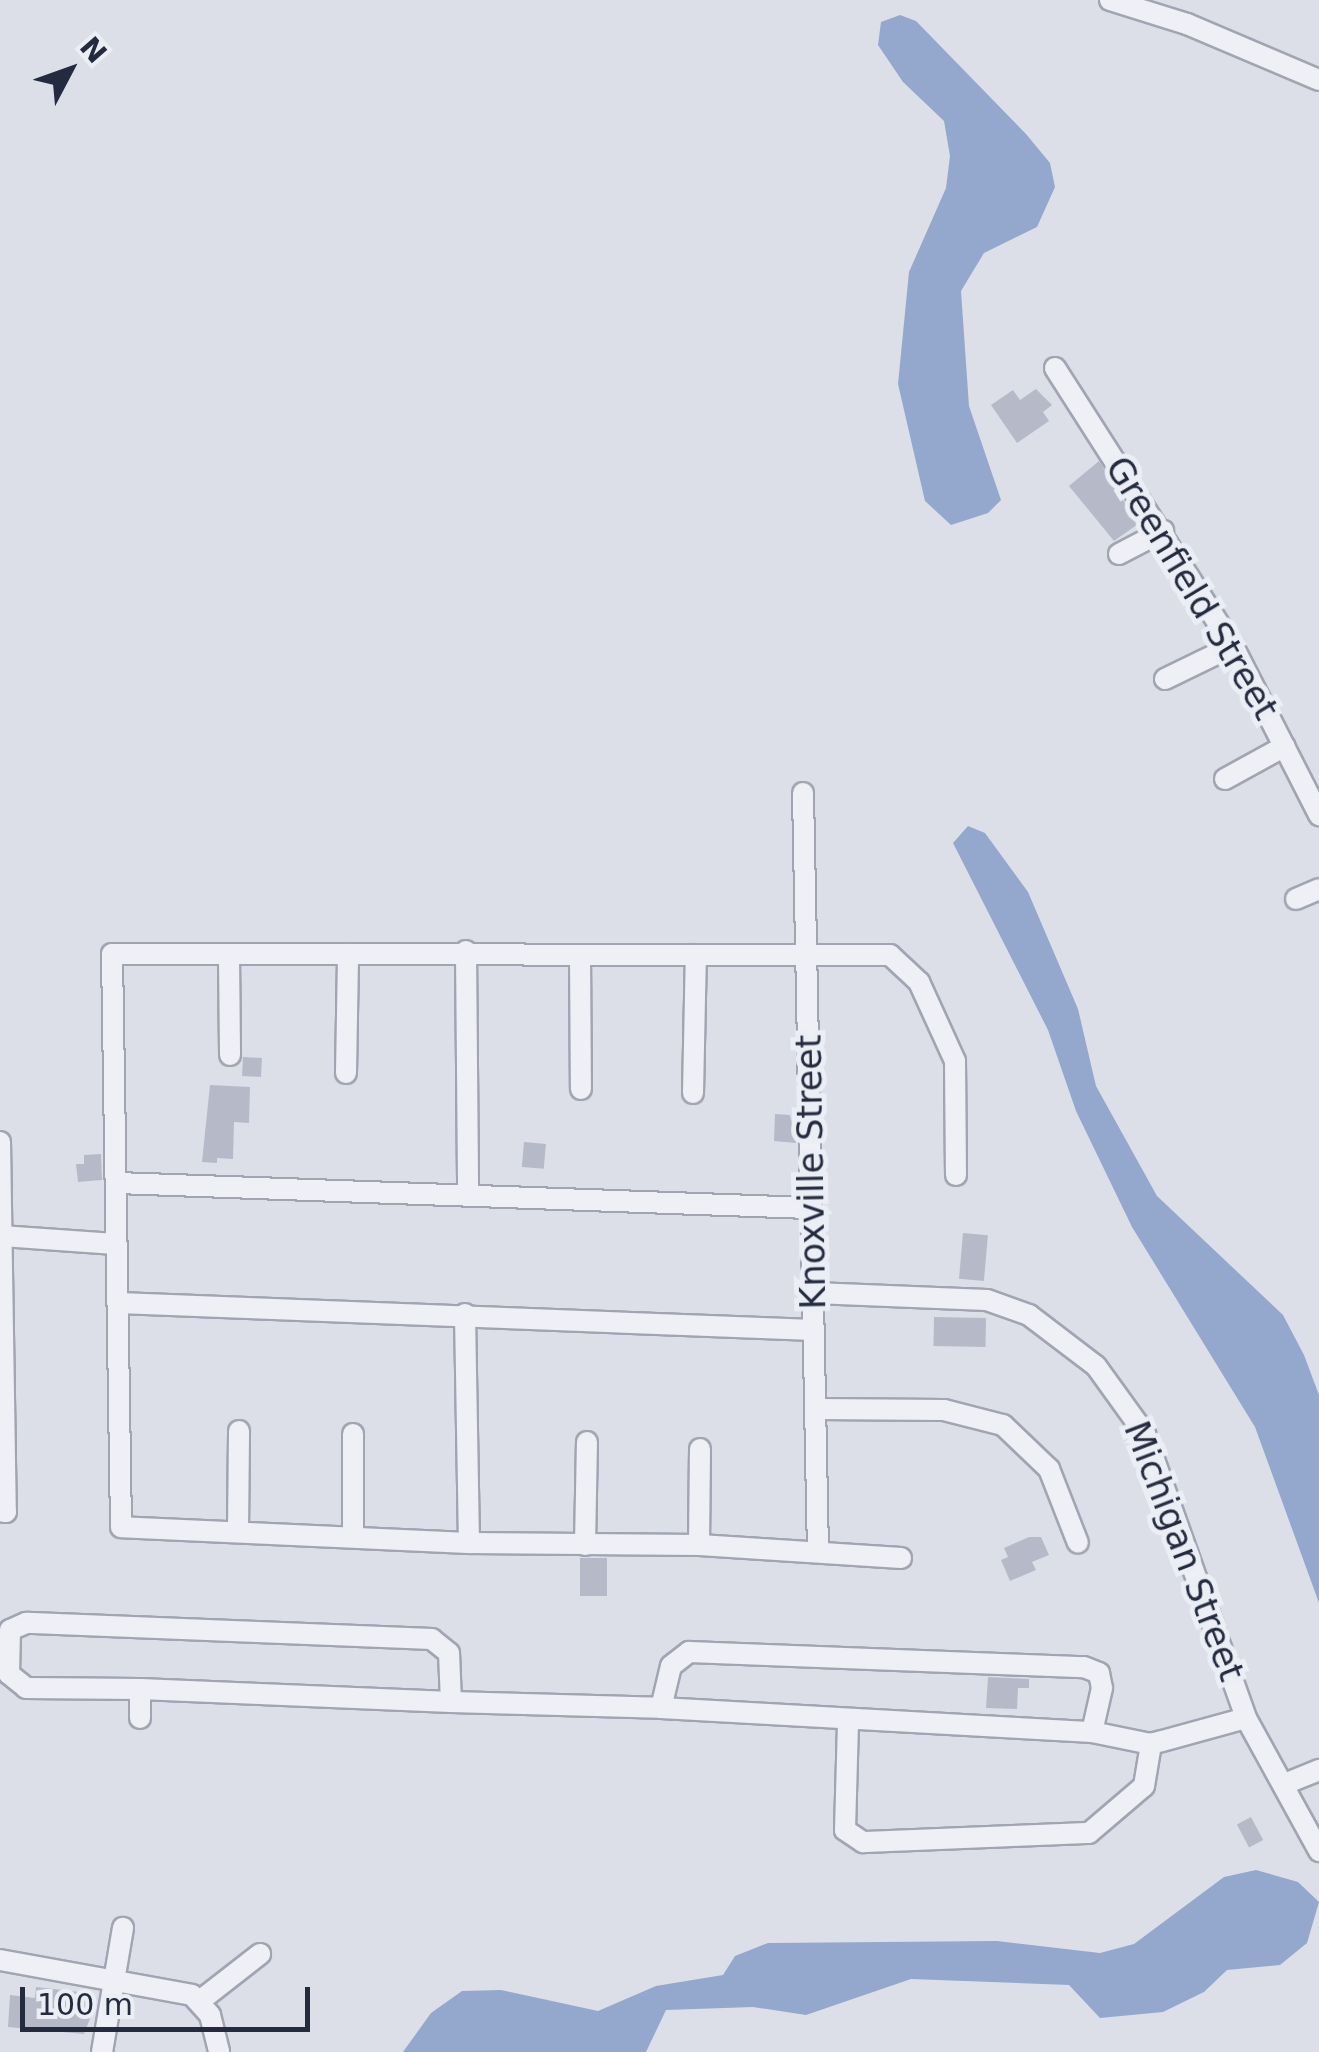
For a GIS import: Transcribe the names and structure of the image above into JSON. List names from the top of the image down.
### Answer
{
  "streets": {
    "street": ["Greenfield Street", "Knoxville Street", "Michigan Street"]
  },
  "crossings": [
    ["Knoxville Street", "Michigan Street"]
  ],
  "scale_bar": "100 m",
  "north": "top right"
}
